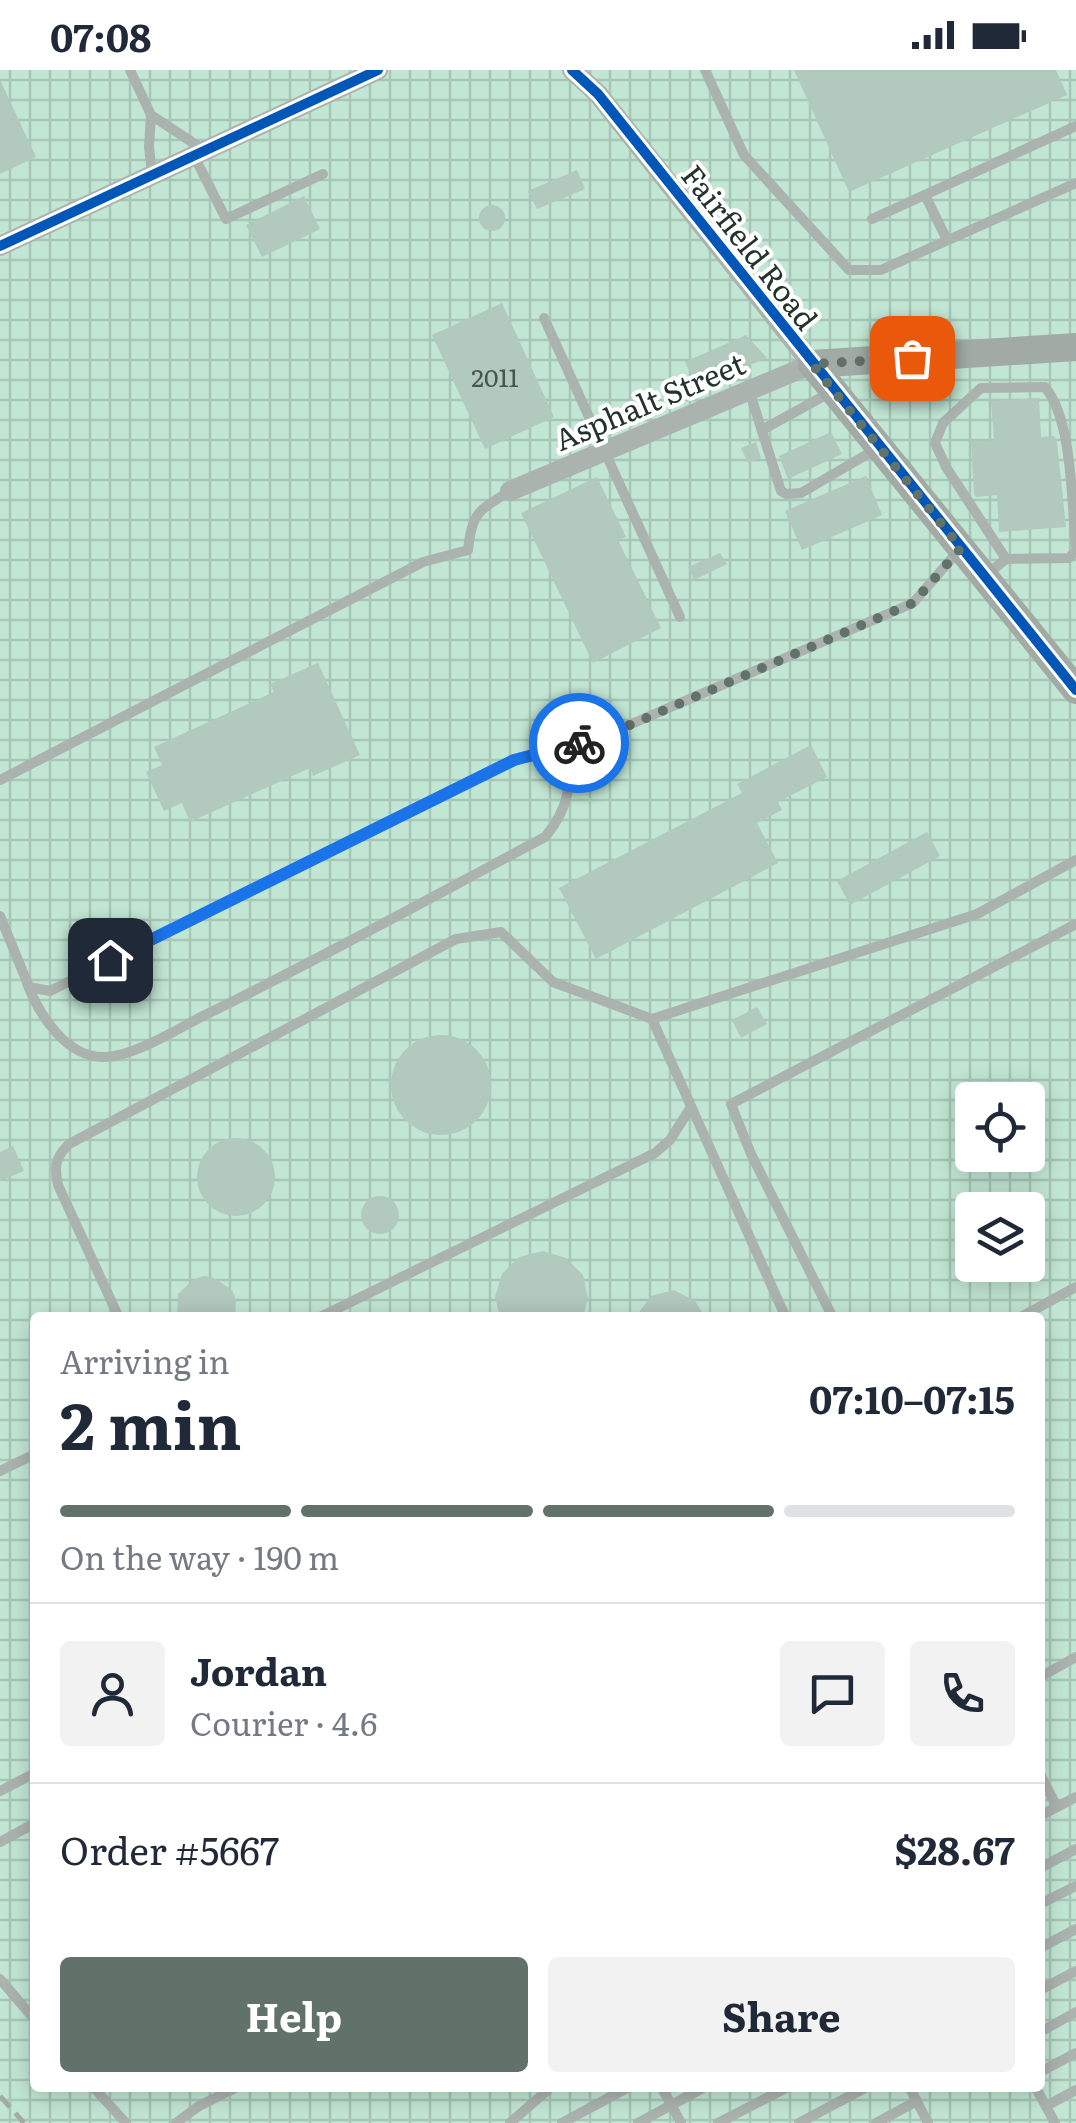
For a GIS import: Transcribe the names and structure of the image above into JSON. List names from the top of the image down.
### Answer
{
  "streets": {
    "street": ["Fairfield Road", "Asphalt Street"]
  },
  "crossings": [
    ["Fairfield Road", "Asphalt Street"]
  ],
  "house_numbers": ["2011"],
  "page": {
    "status": "07:08",
    "heading": ["2 min", "Arriving in", "07:10–07:15"],
    "panel": [
      "Jordan",
      "Courier · 4.6",
      "Order #5667",
      "$28.67"
    ],
    "bar": "On the way · 190 m",
    "buttons": ["Help", "Share"]
  }
}
